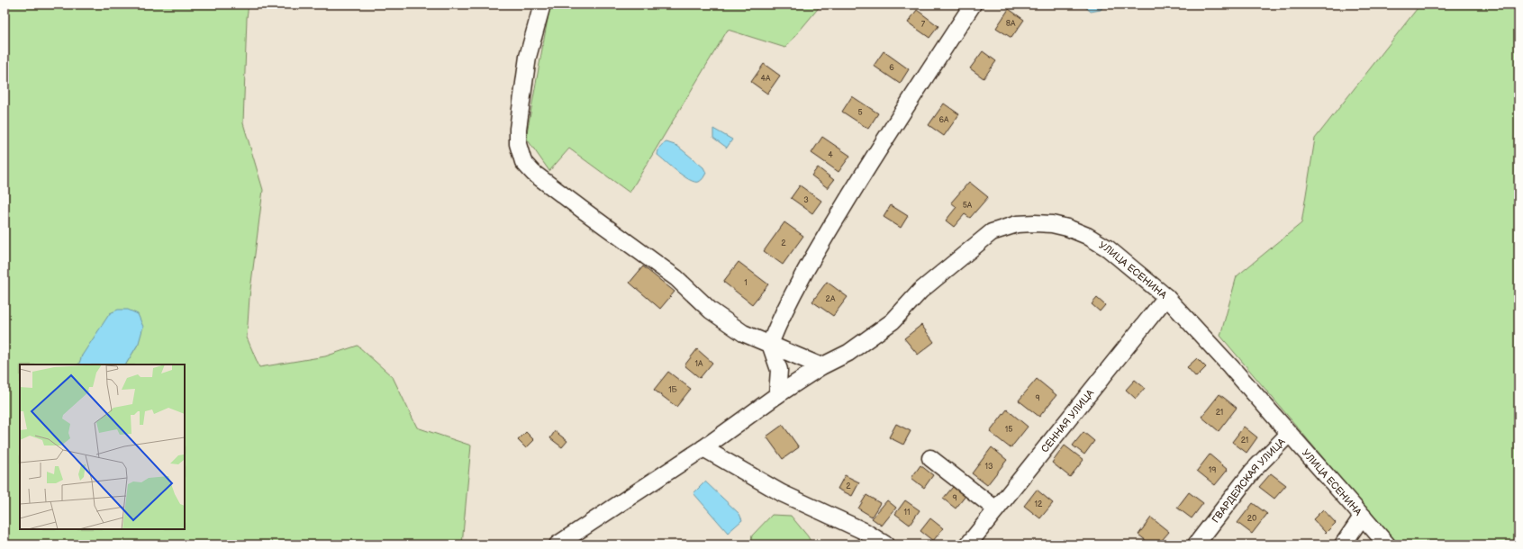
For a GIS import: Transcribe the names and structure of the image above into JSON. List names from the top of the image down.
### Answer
{
  "streets": {
    "street": ["УЛИЦА ЕСЕНИНА", "СЕННАЯ УЛИЦА", "ГВАРДЕЙСКАЯ УЛИЦА"]
  },
  "crossings": [
    ["УЛИЦА ЕСЕНИНА", "СЕННАЯ УЛИЦА"],
    ["УЛИЦА ЕСЕНИНА", "ГВАРДЕЙСКАЯ УЛИЦА"]
  ],
  "house_numbers": [
    "8А",
    "7",
    "6",
    "4А",
    "5",
    "6А",
    "4",
    "3",
    "5А",
    "2",
    "1",
    "2А",
    "1А",
    "1Б",
    "9",
    "21",
    "15",
    "21",
    "13",
    "19",
    "2",
    "9",
    "12",
    "11",
    "20"
  ]
}
